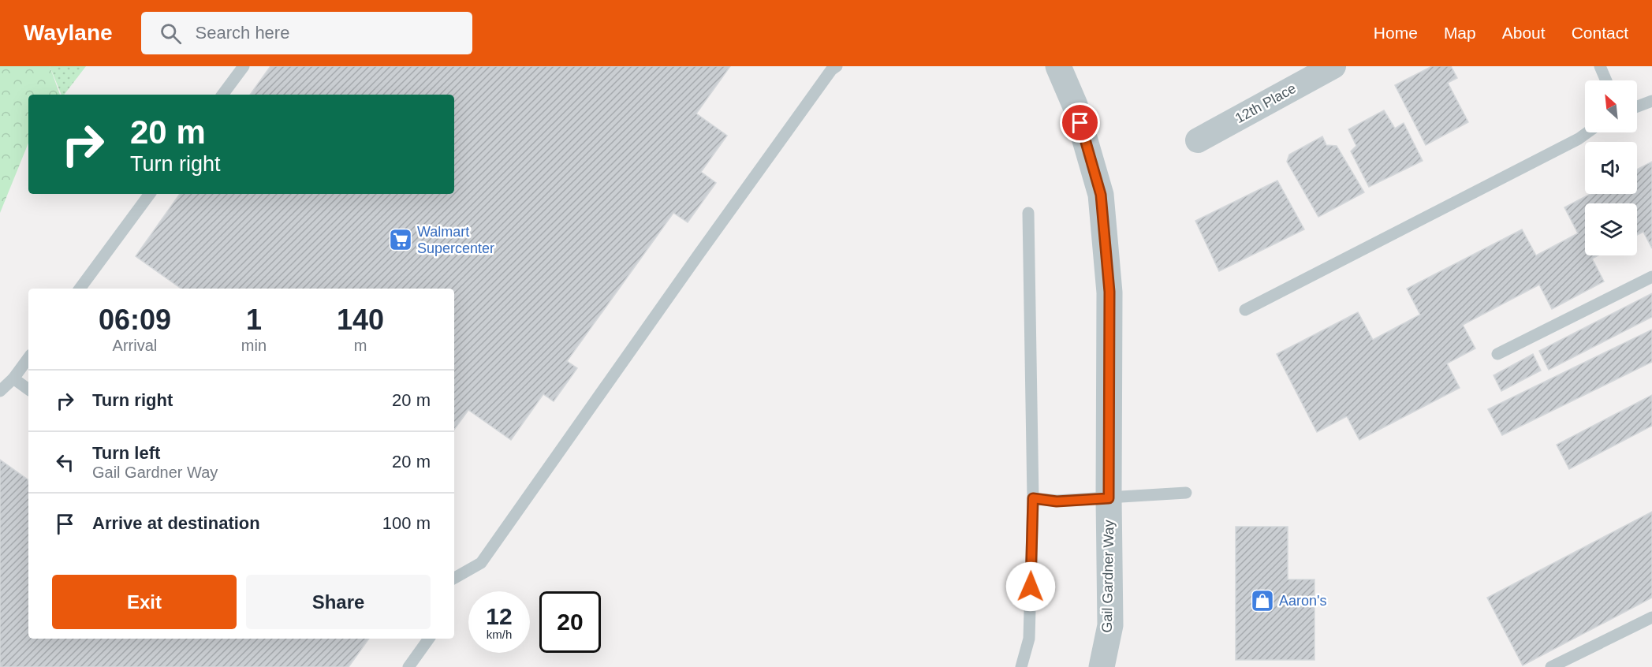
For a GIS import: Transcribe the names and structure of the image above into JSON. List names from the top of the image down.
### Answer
{
  "streets": {
    "street": ["12th Place", "Gail Gardner Way"]
  },
  "places": {
    "supermarket": ["Walmart Supercenter"],
    "shop": ["Aaron's"]
  },
  "north": "top left",
  "page": {
    "header": "Waylane",
    "search": "Search here",
    "nav": [
      "Home",
      "Map",
      "About",
      "Contact"
    ],
    "turn": ["20 m", "Turn right"],
    "eta": [
      "06:09",
      "Arrival",
      "1",
      "min",
      "140",
      "m"
    ],
    "list": [
      {
        "name": "Turn right",
        "value": "20 m"
      },
      {
        "name": "Turn left",
        "note": "Gail Gardner Way",
        "value": "20 m"
      },
      {
        "name": "Arrive at destination",
        "value": "100 m"
      }
    ],
    "buttons": ["Exit", "Share"],
    "speed": "12 km/h",
    "limit": "20"
  }
}
